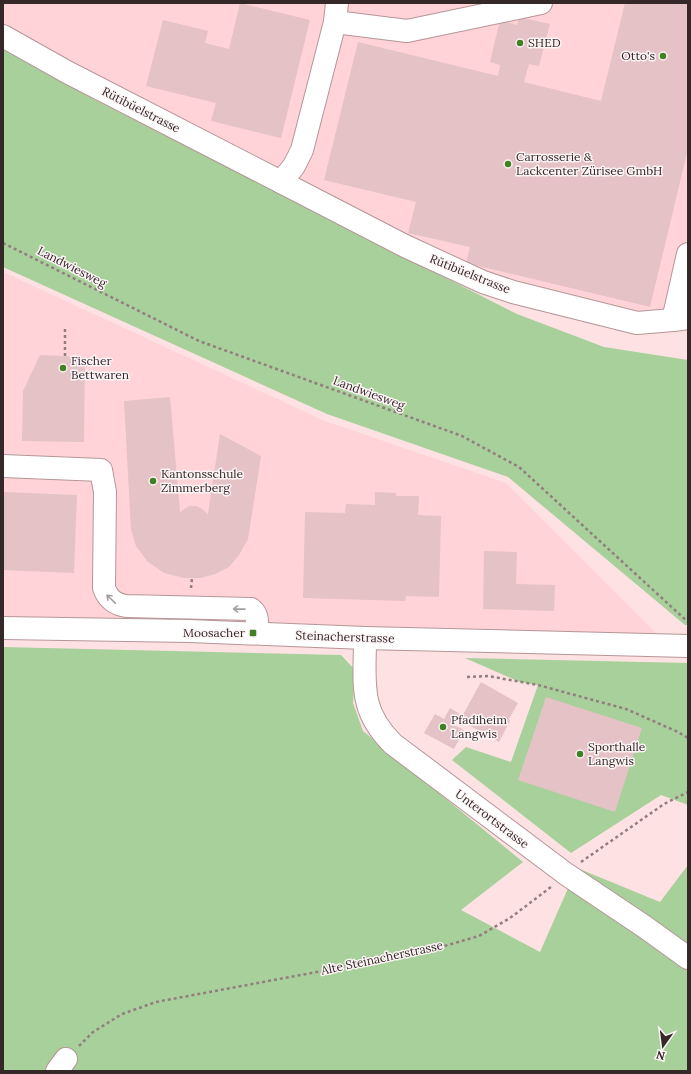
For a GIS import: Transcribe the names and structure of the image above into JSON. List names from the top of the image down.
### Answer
{
  "streets": {
    "street": ["Rütibüelstrasse", "Steinacherstrasse", "Unterortstrasse"],
    "path": ["Landwiesweg", "Alte Steinacherstrasse"]
  },
  "crossings": [
    ["Steinacherstrasse", "Unterortstrasse"],
    ["Unterortstrasse", "Alte Steinacherstrasse"]
  ],
  "places": {
    "other": [
      "SHED",
      "Otto's",
      "Carrosserie & Lackcenter Zürisee GmbH",
      "Fischer Bettwaren",
      "Kantonsschule Zimmerberg",
      "Pfadiheim Langwis",
      "Sporthalle Langwis"
    ],
    "transit": ["Moosacher"]
  },
  "north": "bottom"
}
